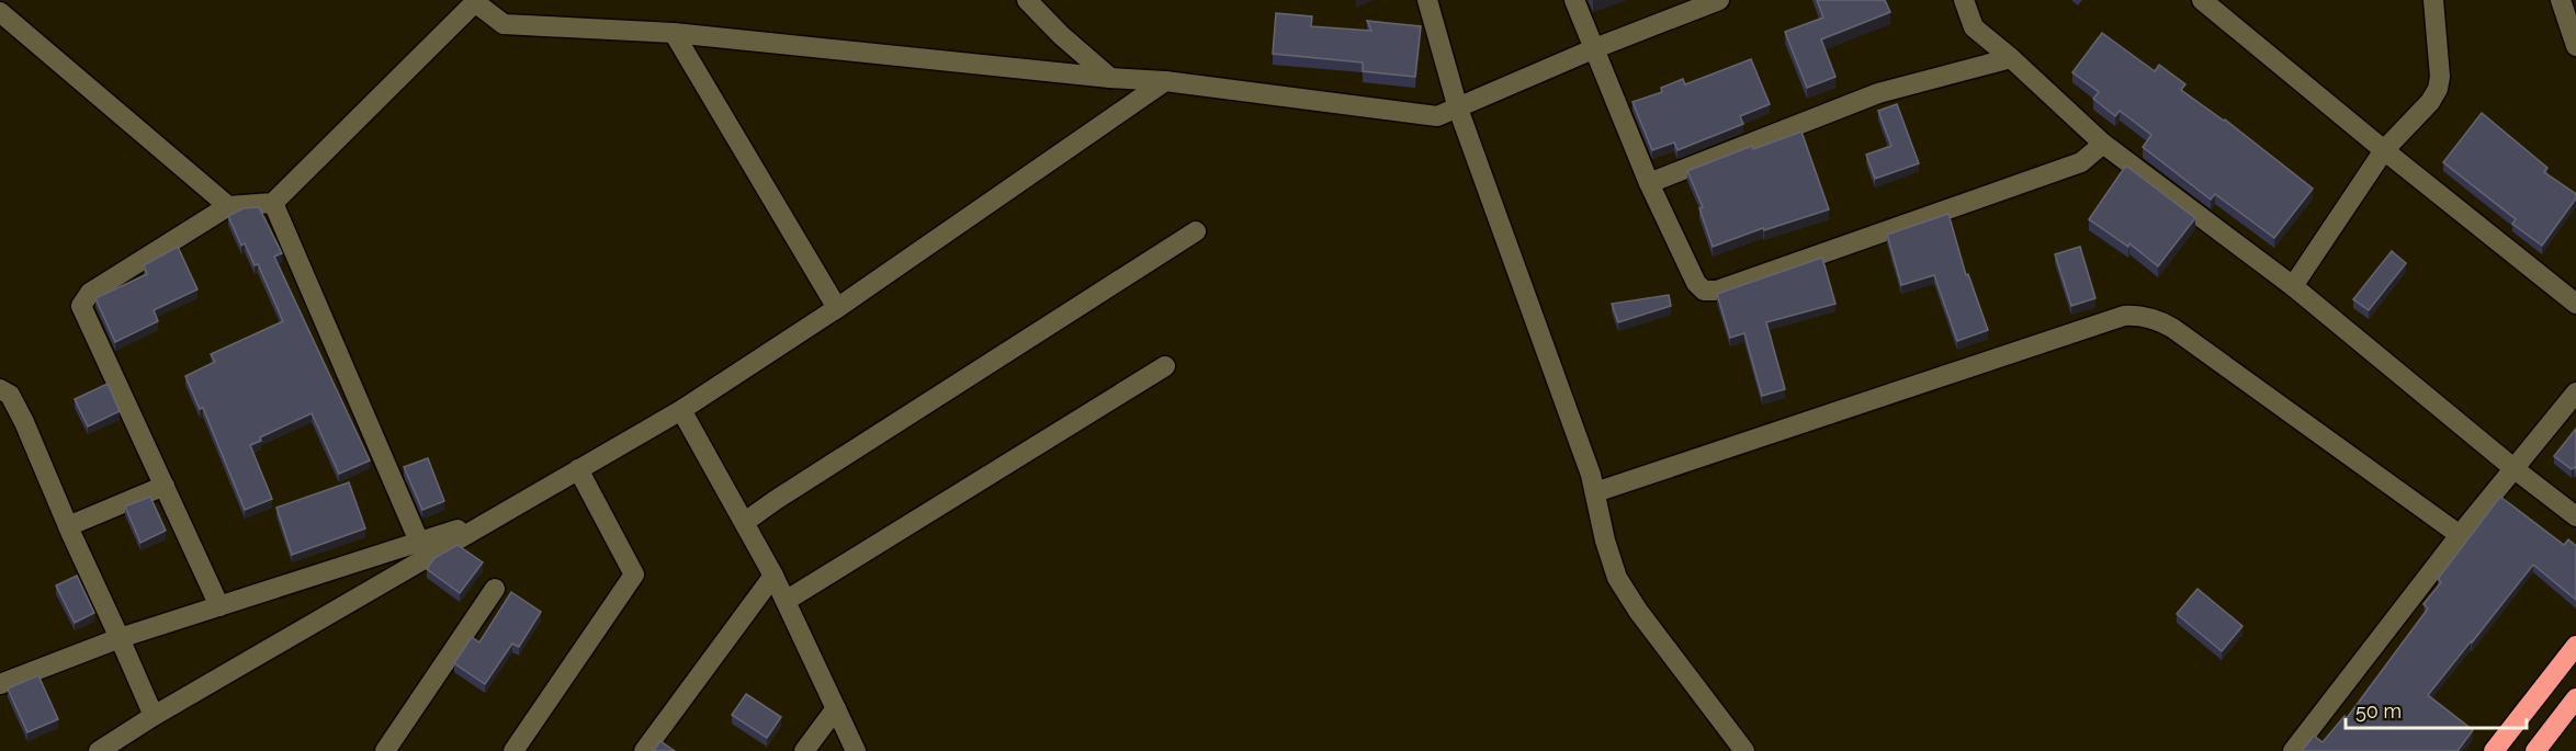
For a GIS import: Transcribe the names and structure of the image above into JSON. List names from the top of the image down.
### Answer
{
  "scale_bar": "50 m"
}
